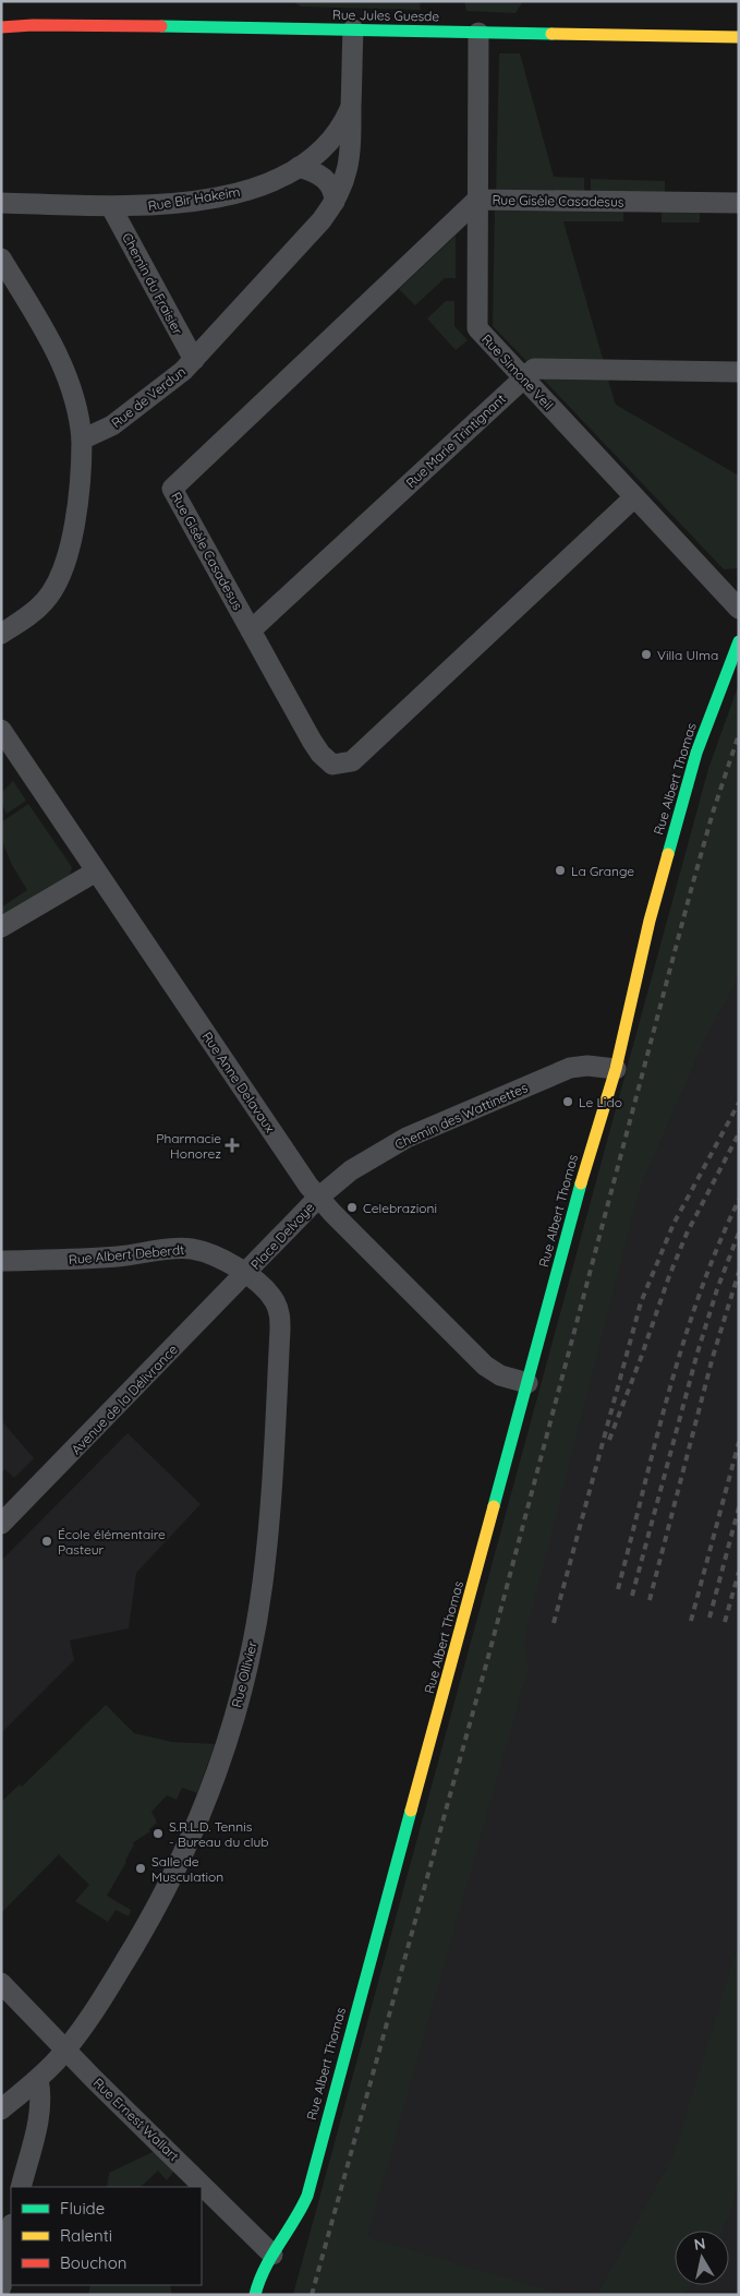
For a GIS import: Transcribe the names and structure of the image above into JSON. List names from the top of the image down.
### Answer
{
  "streets": {
    "street": [
      "Rue Jules Guesde",
      "Rue Bir Hakeim",
      "Rue Gisèle Casadesus",
      "Chemin du Fraisier",
      "Rue Simone Veil",
      "Rue de Verdun",
      "Rue Marie Trintignant",
      "Rue Albert Thomas",
      "Rue Anne Delavaux",
      "Chemin des Wattinettes",
      "Place Delvoye",
      "Rue Albert Deberdt",
      "Avenue de la Délivrance",
      "Rue Ollivier",
      "Rue Ernest Wallart"
    ]
  },
  "crossings": [
    ["Rue Jules Guesde", "Rue Simone Veil"],
    ["Rue Jules Guesde", "Rue de Verdun"],
    ["Rue Bir Hakeim", "Chemin du Fraisier"],
    ["Rue Bir Hakeim", "Rue de Verdun"],
    ["Rue Gisèle Casadesus", "Rue Simone Veil"],
    ["Rue Gisèle Casadesus", "Rue Marie Trintignant"],
    ["Chemin du Fraisier", "Rue de Verdun"],
    ["Rue Simone Veil", "Rue Marie Trintignant"],
    ["Rue Albert Thomas", "Rue Anne Delavaux"],
    ["Rue Albert Thomas", "Chemin des Wattinettes"],
    ["Rue Albert Thomas", "Rue Ernest Wallart"],
    ["Rue Anne Delavaux", "Chemin des Wattinettes"],
    ["Rue Anne Delavaux", "Place Delvoye"],
    ["Chemin des Wattinettes", "Place Delvoye"],
    ["Place Delvoye", "Rue Albert Deberdt"],
    ["Place Delvoye", "Avenue de la Délivrance"],
    ["Place Delvoye", "Rue Ollivier"],
    ["Rue Albert Deberdt", "Avenue de la Délivrance"],
    ["Rue Albert Deberdt", "Rue Ollivier"],
    ["Avenue de la Délivrance", "Rue Ollivier"],
    ["Rue Ollivier", "Rue Ernest Wallart"]
  ],
  "places": {
    "other": [
      "Villa Ulma",
      "La Grange",
      "Le Lido",
      "Celebrazioni",
      "École élémentaire Pasteur",
      "S.R.L.D. Tennis - Bureau du club",
      "Salle de Musculation"
    ],
    "health": ["Pharmacie Honorez"]
  },
  "legend": ["Fluide", "Ralenti", "Bouchon"],
  "north": "top"
}
